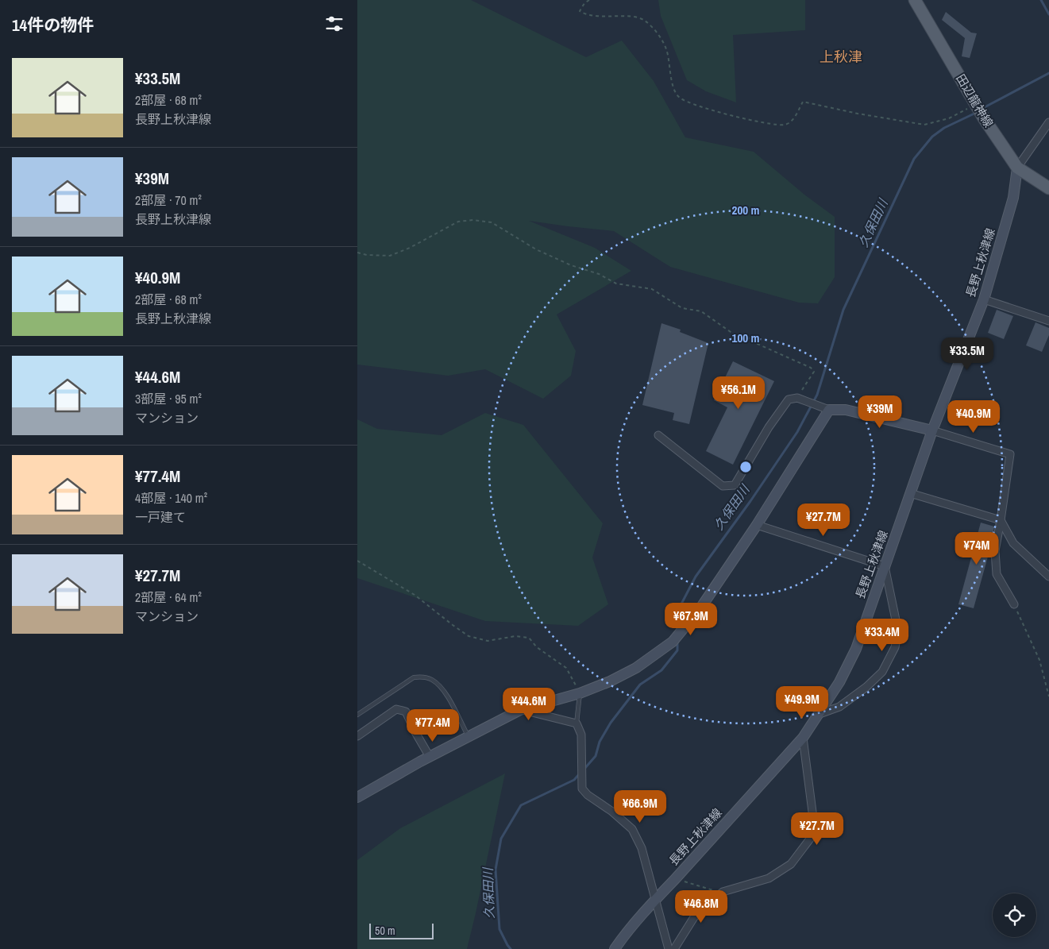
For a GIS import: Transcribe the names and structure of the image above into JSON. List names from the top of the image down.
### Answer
{
  "streets": {
    "main road": ["田辺龍神線", "長野上秋津線"]
  },
  "crossings": [
    ["田辺龍神線", "長野上秋津線"]
  ],
  "districts": ["上秋津"],
  "water": ["久保田川"],
  "scale_bar": "50 m",
  "page": {
    "heading": "14件の物件",
    "list": [
      {
        "name": "¥33.5M",
        "note": "2部屋 · 68 m² · 長野上秋津線"
      },
      {
        "name": "¥39M",
        "note": "2部屋 · 70 m² · 長野上秋津線"
      },
      {
        "name": "¥40.9M",
        "note": "2部屋 · 68 m² · 長野上秋津線"
      },
      {
        "name": "¥44.6M",
        "note": "3部屋 · 95 m² · マンション"
      },
      {
        "name": "¥77.4M",
        "note": "4部屋 · 140 m² · 一戸建て"
      },
      {
        "name": "¥27.7M",
        "note": "2部屋 · 64 m² · マンション"
      }
    ],
    "price": [
      "¥33.5M",
      "¥56.1M",
      "¥39M",
      "¥40.9M",
      "¥27.7M",
      "¥74M",
      "¥67.9M",
      "¥33.4M",
      "¥49.9M",
      "¥44.6M",
      "¥77.4M",
      "¥66.9M",
      "¥27.7M",
      "¥46.8M"
    ],
    "scale": "50 m"
  },
  "rings": ["200 m", "100 m"]
}
